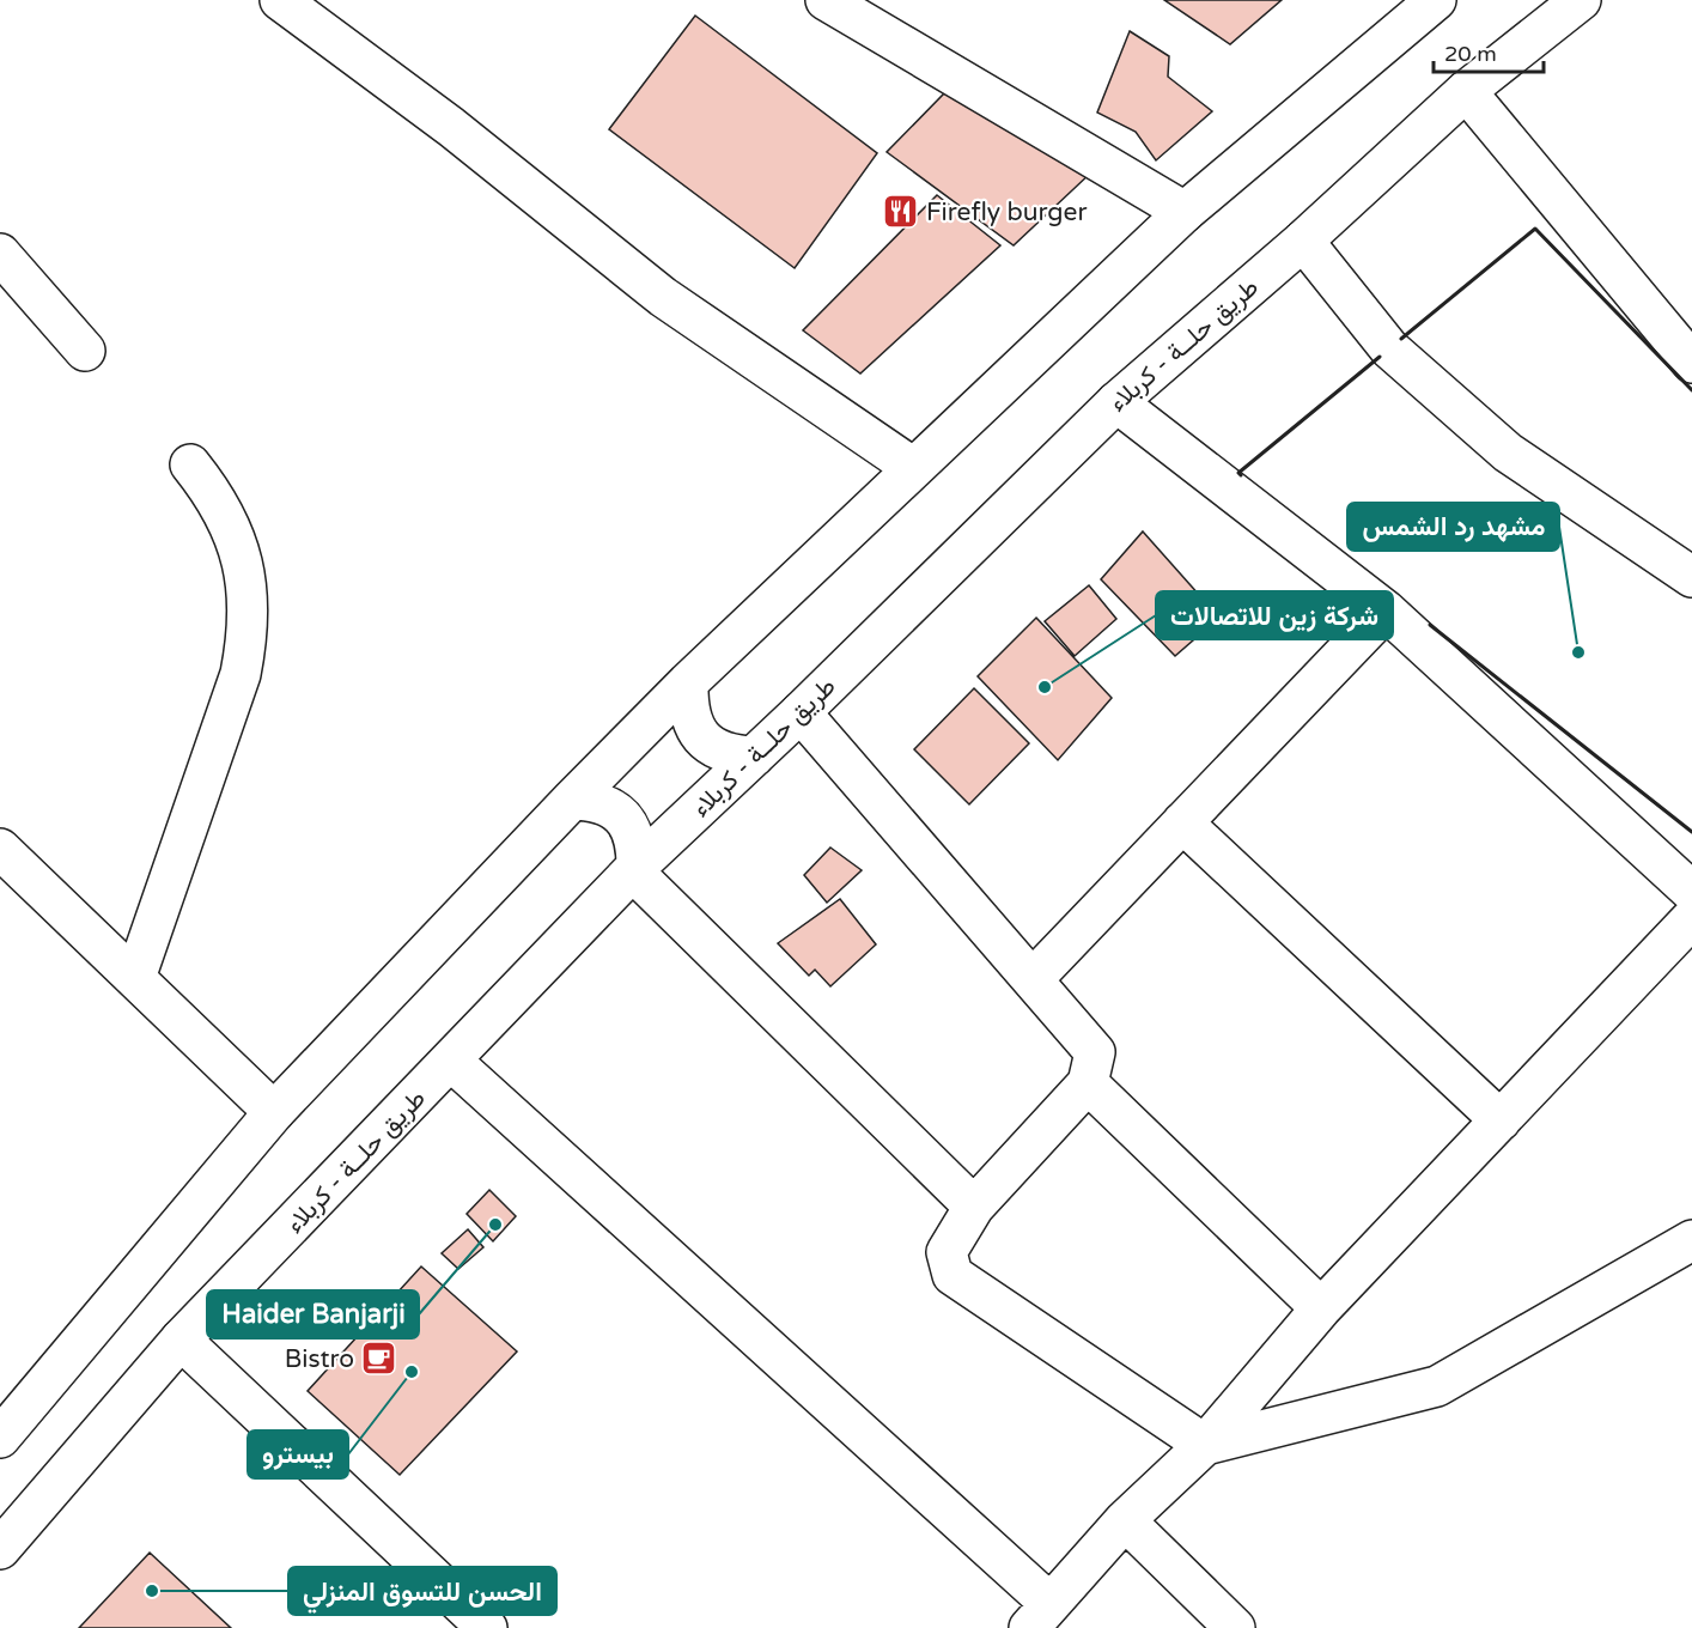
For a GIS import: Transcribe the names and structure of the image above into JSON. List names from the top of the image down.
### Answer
{
  "streets": {
    "street": ["طريق حلــة - كربلاء"]
  },
  "places": {
    "restaurant": ["Firefly burger"],
    "other": [
      "مشهد رد الشمس",
      "شركة زين للاتصالات",
      "Haider Banjarji",
      "بيسترو",
      "الحسن للتسوق المنزلي"
    ],
    "cafe": ["Bistro"]
  },
  "scale_bar": "20 m"
}
